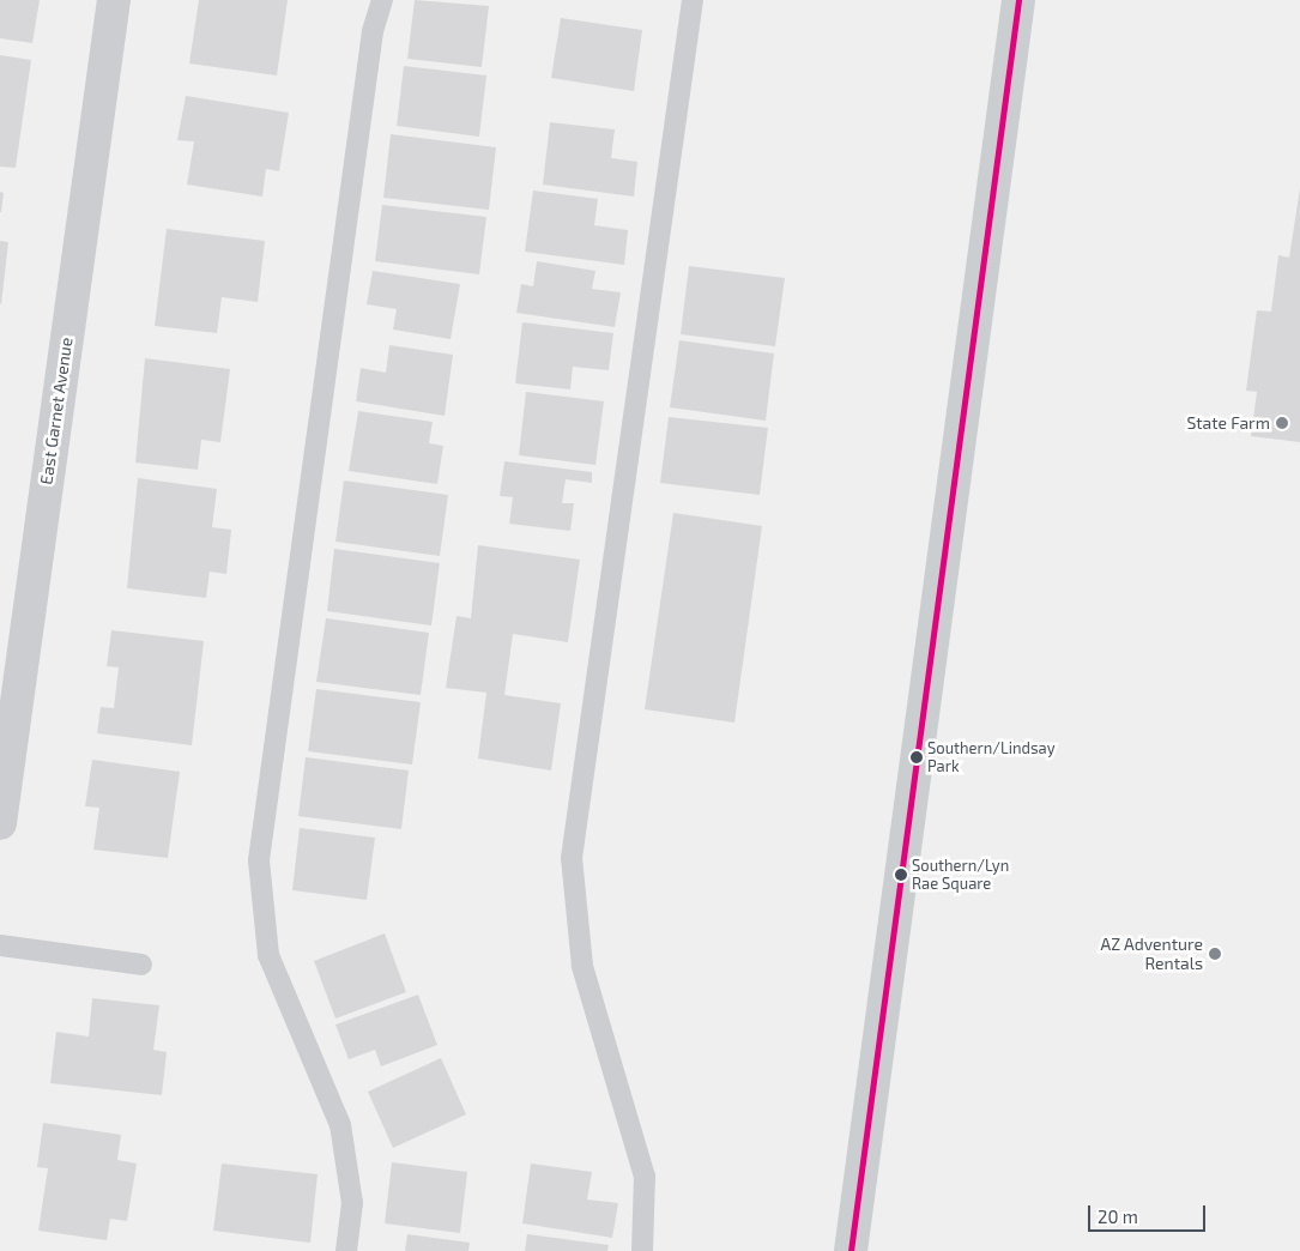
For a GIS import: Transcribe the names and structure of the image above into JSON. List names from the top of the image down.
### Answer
{
  "streets": {
    "street": ["East Garnet Avenue"]
  },
  "places": [
    "State Farm",
    "Southern/Lindsay Park",
    "Southern/Lyn Rae Square",
    "AZ Adventure Rentals"
  ],
  "scale_bar": "20 m"
}
